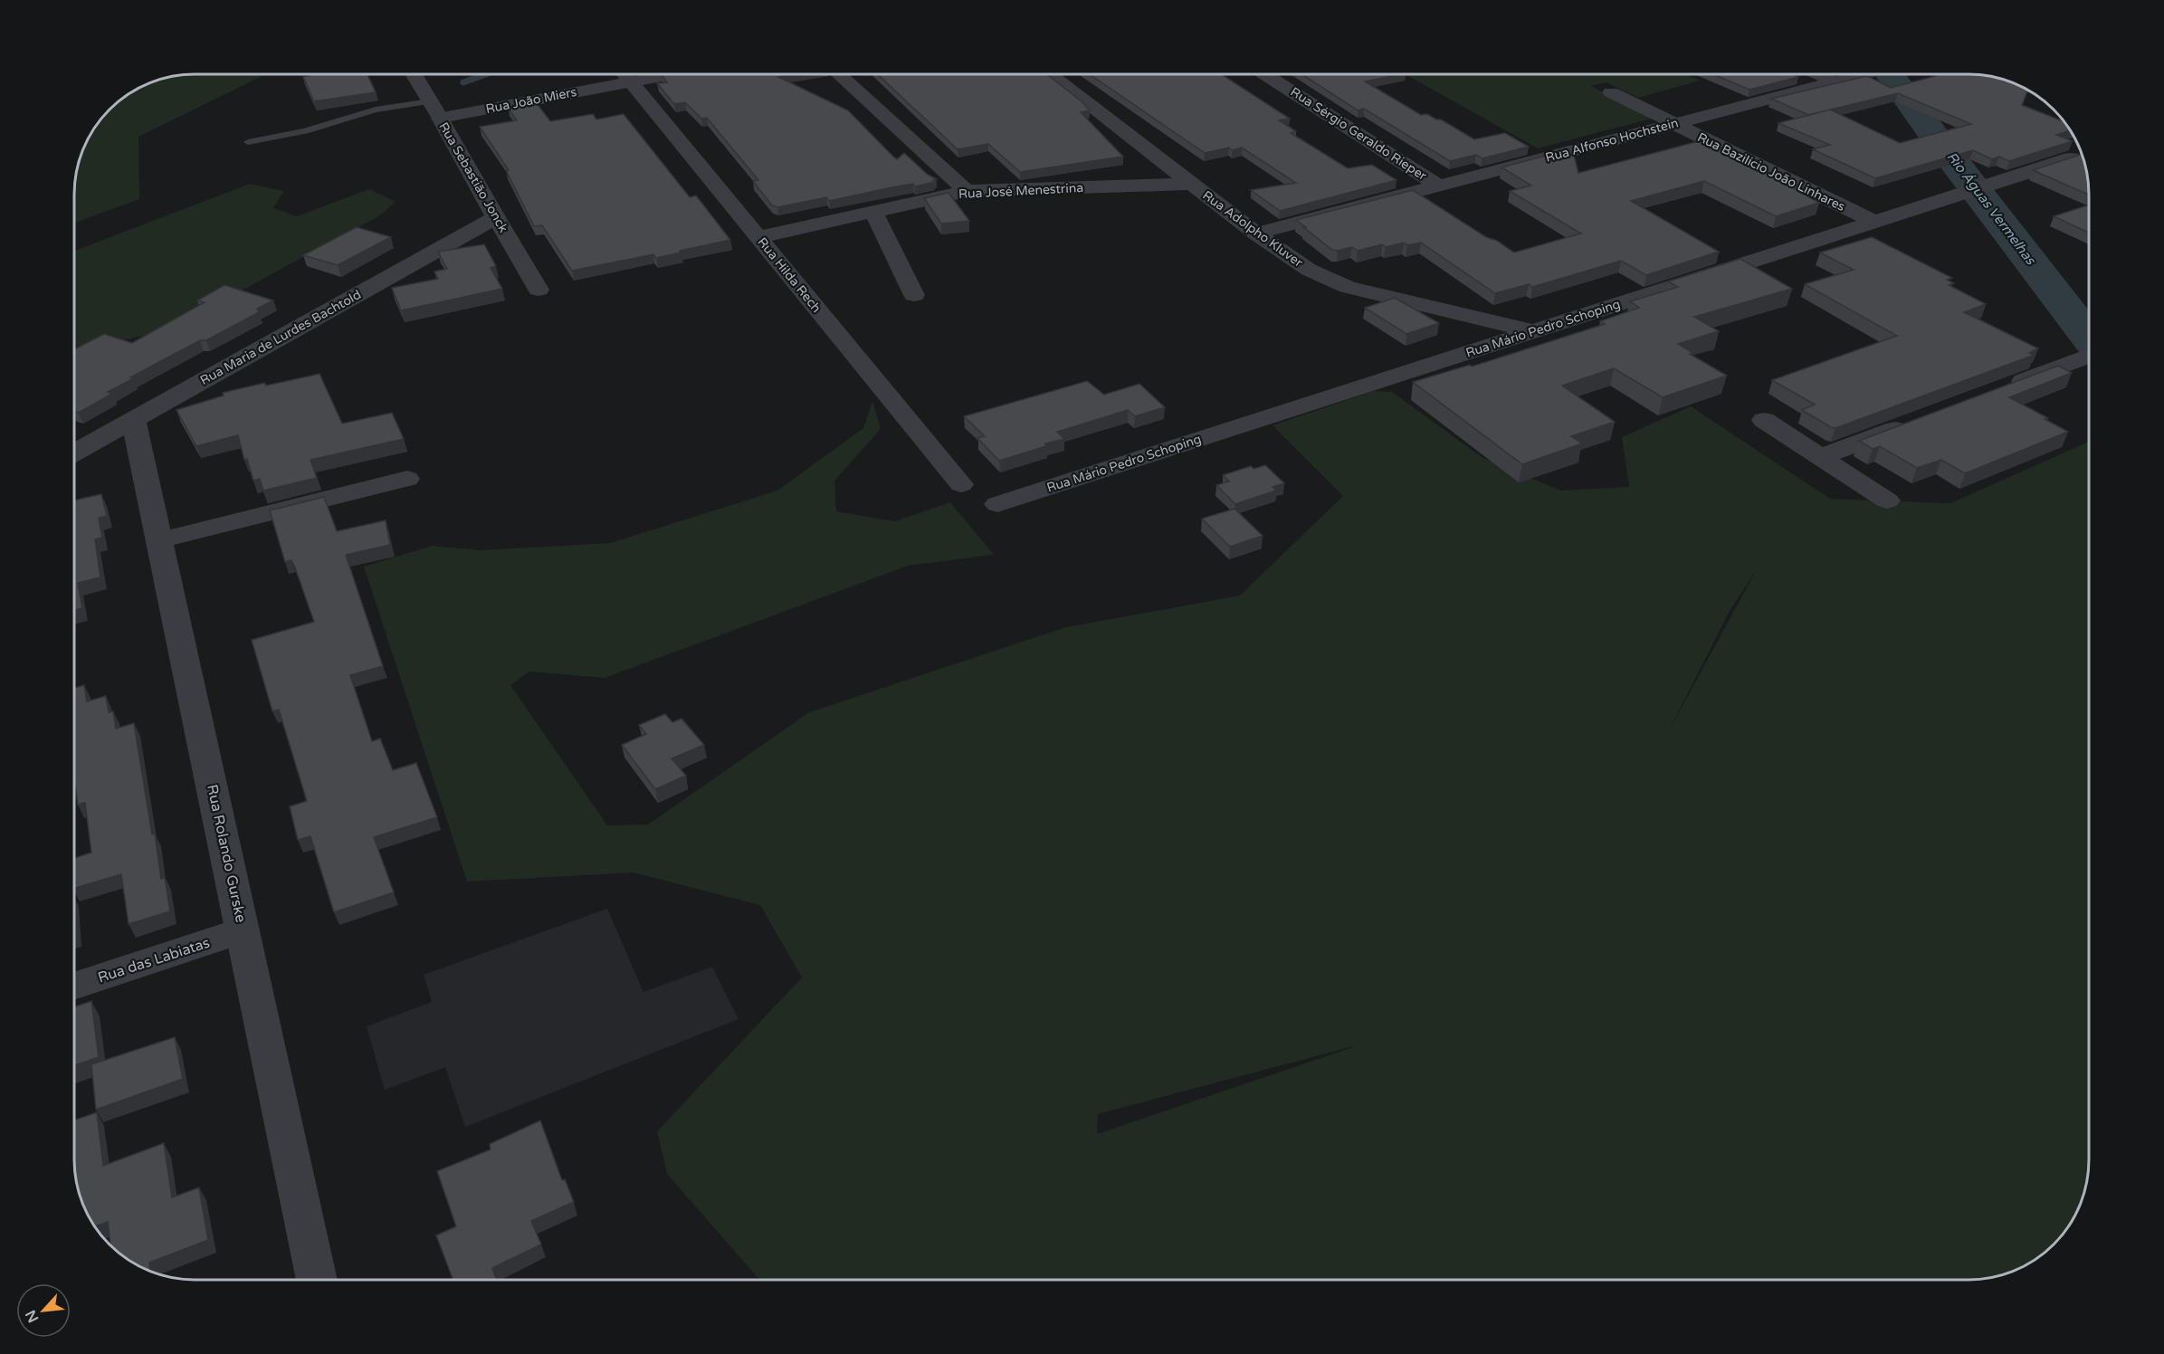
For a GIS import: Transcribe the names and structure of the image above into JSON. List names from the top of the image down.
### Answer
{
  "streets": {
    "street": [
      "Rua João Miers",
      "Rua Sérgio Geraldo Rieper",
      "Rua Alfonso Hochstein",
      "Rua Bazilício João Linhares",
      "Rua Sebastião Jonck",
      "Rua José Menestrina",
      "Rua Adolpho Kluver",
      "Rua Hilda Rech",
      "Rua Mário Pedro Schoping",
      "Rua Maria de Lurdes Bachtold",
      "Rua Rolando Gurske",
      "Rua das Labiatas"
    ]
  },
  "crossings": [
    ["Rua João Miers", "Rua Sebastião Jonck"],
    ["Rua Sérgio Geraldo Rieper", "Rua Alfonso Hochstein"],
    ["Rua Alfonso Hochstein", "Rua Bazilício João Linhares"],
    ["Rua Alfonso Hochstein", "Rua Adolpho Kluver"],
    ["Rua Bazilício João Linhares", "Rua Mário Pedro Schoping"],
    ["Rua Sebastião Jonck", "Rua Maria de Lurdes Bachtold"],
    ["Rua José Menestrina", "Rua Adolpho Kluver"],
    ["Rua José Menestrina", "Rua Hilda Rech"],
    ["Rua Adolpho Kluver", "Rua Mário Pedro Schoping"],
    ["Rua Maria de Lurdes Bachtold", "Rua Rolando Gurske"],
    ["Rua Rolando Gurske", "Rua das Labiatas"]
  ],
  "water": ["Rio Águas Vermelhas"],
  "north": "bottom left"
}
